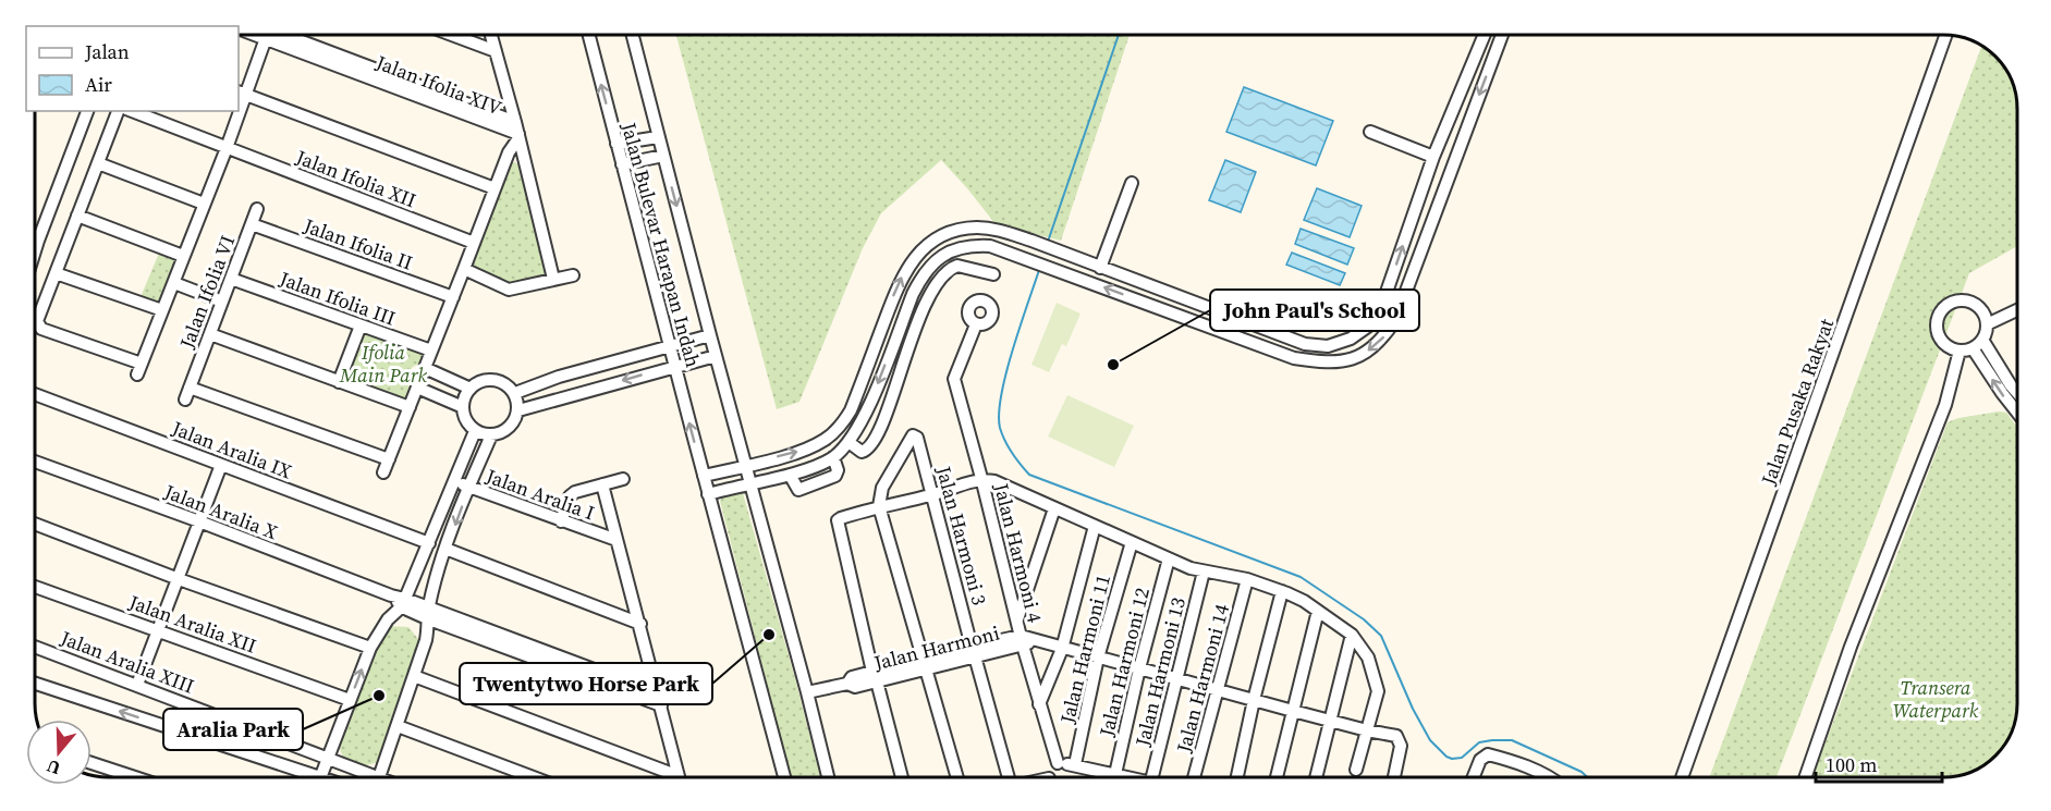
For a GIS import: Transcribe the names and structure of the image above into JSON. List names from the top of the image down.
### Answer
{
  "streets": {
    "street": [
      "Jalan Ifolia XIV",
      "Jalan Ifolia XII",
      "Jalan Ifolia II",
      "Jalan Bulevar Harapan Indah",
      "Jalan Ifolia VI",
      "Jalan Ifolia III",
      "Jalan Pusaka Rakyat",
      "Jalan Aralia IX",
      "Jalan Aralia I",
      "Jalan Aralia X",
      "Jalan Harmoni 3",
      "Jalan Harmoni 4",
      "Jalan Aralia XII",
      "Jalan Harmoni",
      "Jalan Harmoni 11",
      "Jalan Aralia XIII",
      "Jalan Harmoni 12",
      "Jalan Harmoni 13",
      "Jalan Harmoni 14"
    ]
  },
  "crossings": [
    ["Jalan Ifolia II", "Jalan Ifolia VI"],
    ["Jalan Bulevar Harapan Indah", "Jalan Harmoni"],
    ["Jalan Ifolia VI", "Jalan Ifolia III"],
    ["Jalan Harmoni 3", "Jalan Harmoni"],
    ["Jalan Harmoni 4", "Jalan Harmoni"]
  ],
  "parks": ["Ifolia Main Park", "Transera Waterpark"],
  "places": ["John Paul's School", "Twentytwo Horse Park", "Aralia Park"],
  "legend": ["Jalan", "Air"],
  "scale_bar": "100 m",
  "north": "bottom"
}
